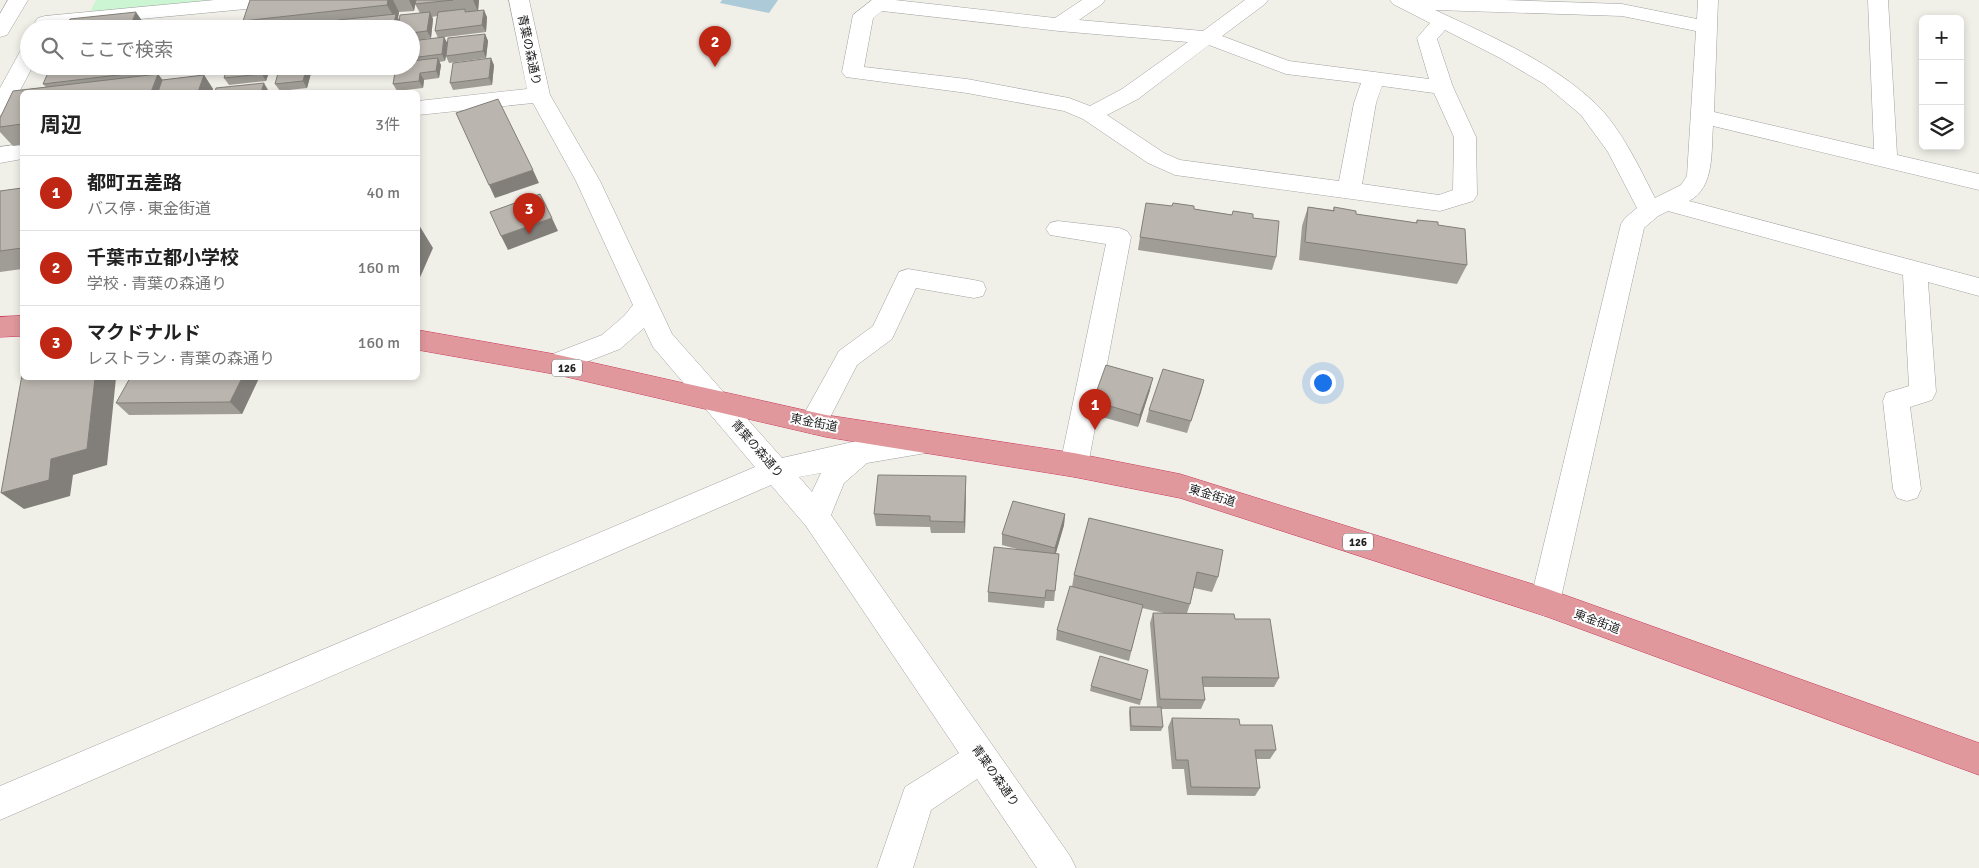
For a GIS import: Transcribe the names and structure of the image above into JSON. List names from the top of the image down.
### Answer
{
  "streets": {
    "highway": ["126", "東金街道"],
    "street": ["青葉の森通り"]
  },
  "crossings": [
    ["青葉の森通り", "東金街道"]
  ],
  "page": {
    "map_buttons": ["+", "−"],
    "search": "ここで検索",
    "pins": ["2", "3", "1"],
    "heading": ["周辺", "3件"],
    "list": [
      {
        "mark": "1",
        "name": "都町五差路",
        "note": "バス停 · 東金街道",
        "value": "40 m"
      },
      {
        "mark": "2",
        "name": "千葉市立都小学校",
        "note": "学校 · 青葉の森通り",
        "value": "160 m"
      },
      {
        "mark": "3",
        "name": "マクドナルド",
        "note": "レストラン · 青葉の森通り",
        "value": "160 m"
      }
    ]
  }
}
